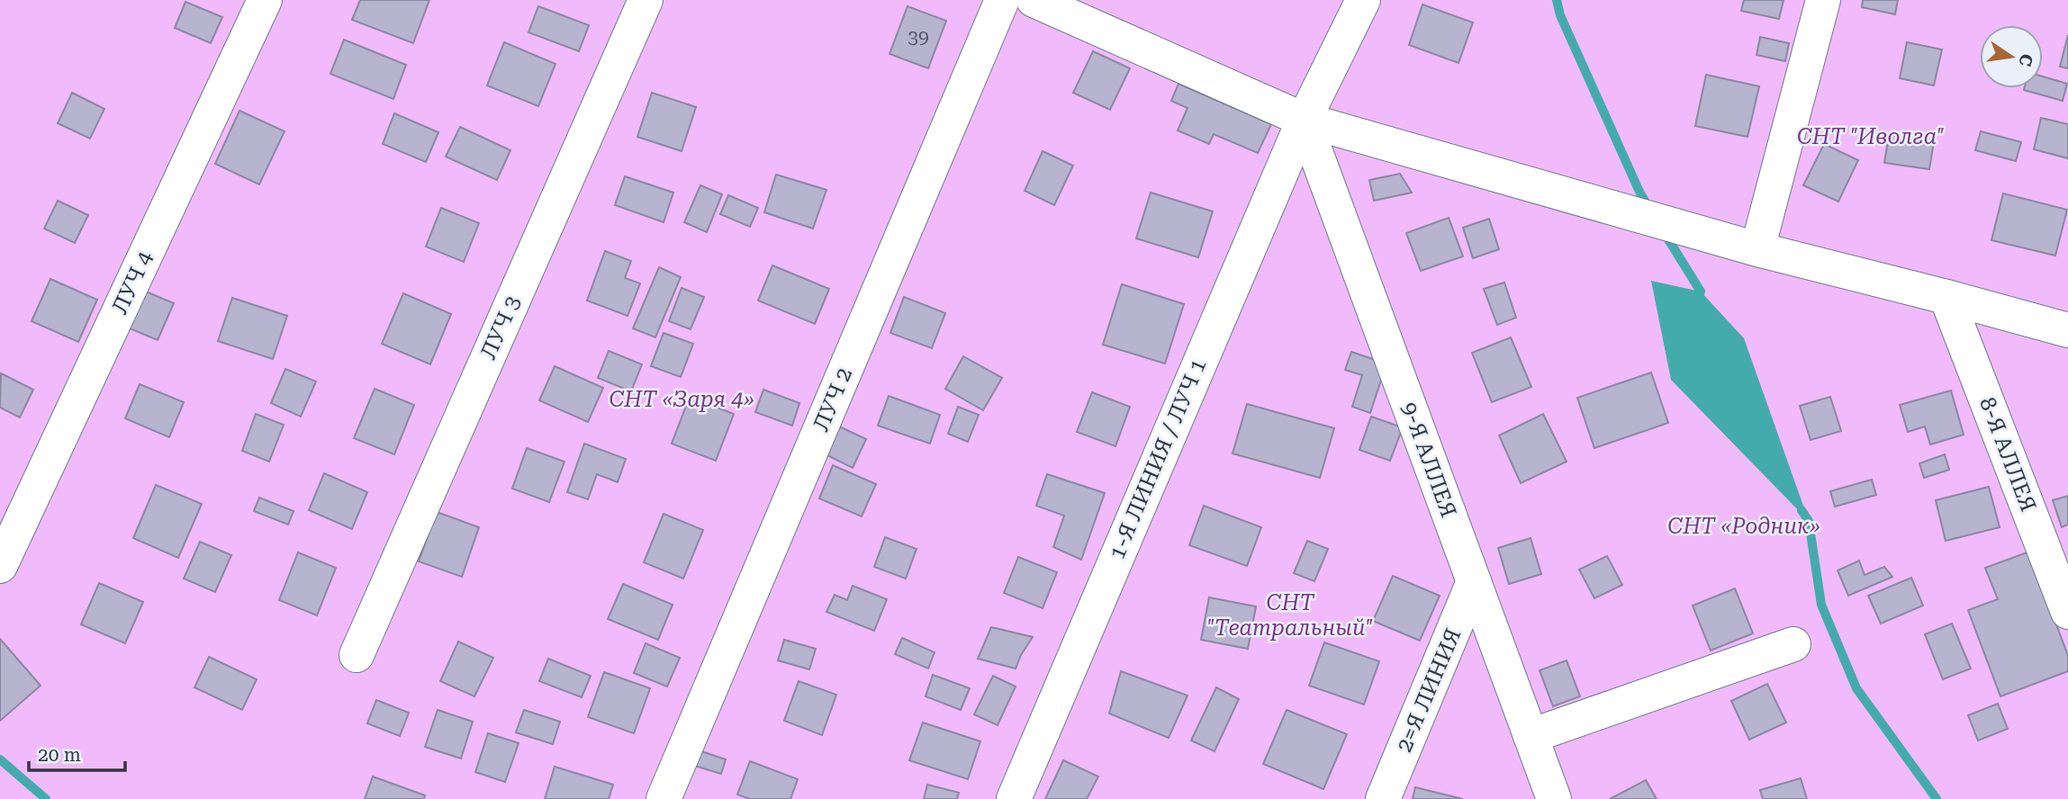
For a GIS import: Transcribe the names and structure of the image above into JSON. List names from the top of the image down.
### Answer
{
  "streets": {
    "street": [
      "ЛУЧ 4",
      "ЛУЧ 3",
      "ЛУЧ 2",
      "8-Я АЛЛЕЯ",
      "1-Я ЛИНИЯ / ЛУЧ 1",
      "9-Я АЛЛЕЯ",
      "2=Я ЛИНИЯ"
    ]
  },
  "crossings": [
    ["1-Я ЛИНИЯ / ЛУЧ 1", "9-Я АЛЛЕЯ"],
    ["9-Я АЛЛЕЯ", "2=Я ЛИНИЯ"]
  ],
  "parks": [
    "СНТ \"Иволга\"",
    "СНТ «Заря 4»",
    "СНТ «Родник»",
    "СНТ \"Театральный\""
  ],
  "house_numbers": ["39"],
  "scale_bar": "20 m",
  "north": "right"
}
